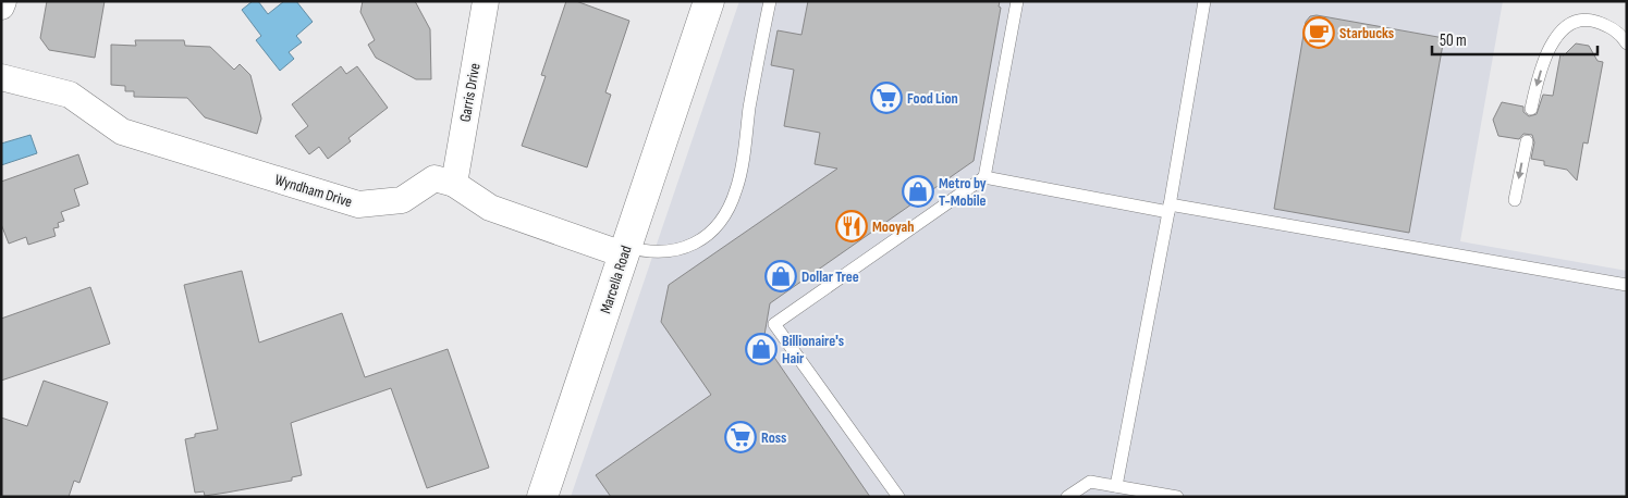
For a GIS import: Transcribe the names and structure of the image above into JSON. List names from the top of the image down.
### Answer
{
  "streets": {
    "street": ["Garris Drive", "Wyndham Drive", "Marcella Road"]
  },
  "crossings": [
    ["Garris Drive", "Wyndham Drive"]
  ],
  "places": {
    "cafe": ["Starbucks"],
    "supermarket": ["Food Lion", "Ross"],
    "shop": ["Metro by T-Mobile", "Dollar Tree", "Billionaire's Hair"],
    "restaurant": ["Mooyah"]
  },
  "scale_bar": "50 m"
}
